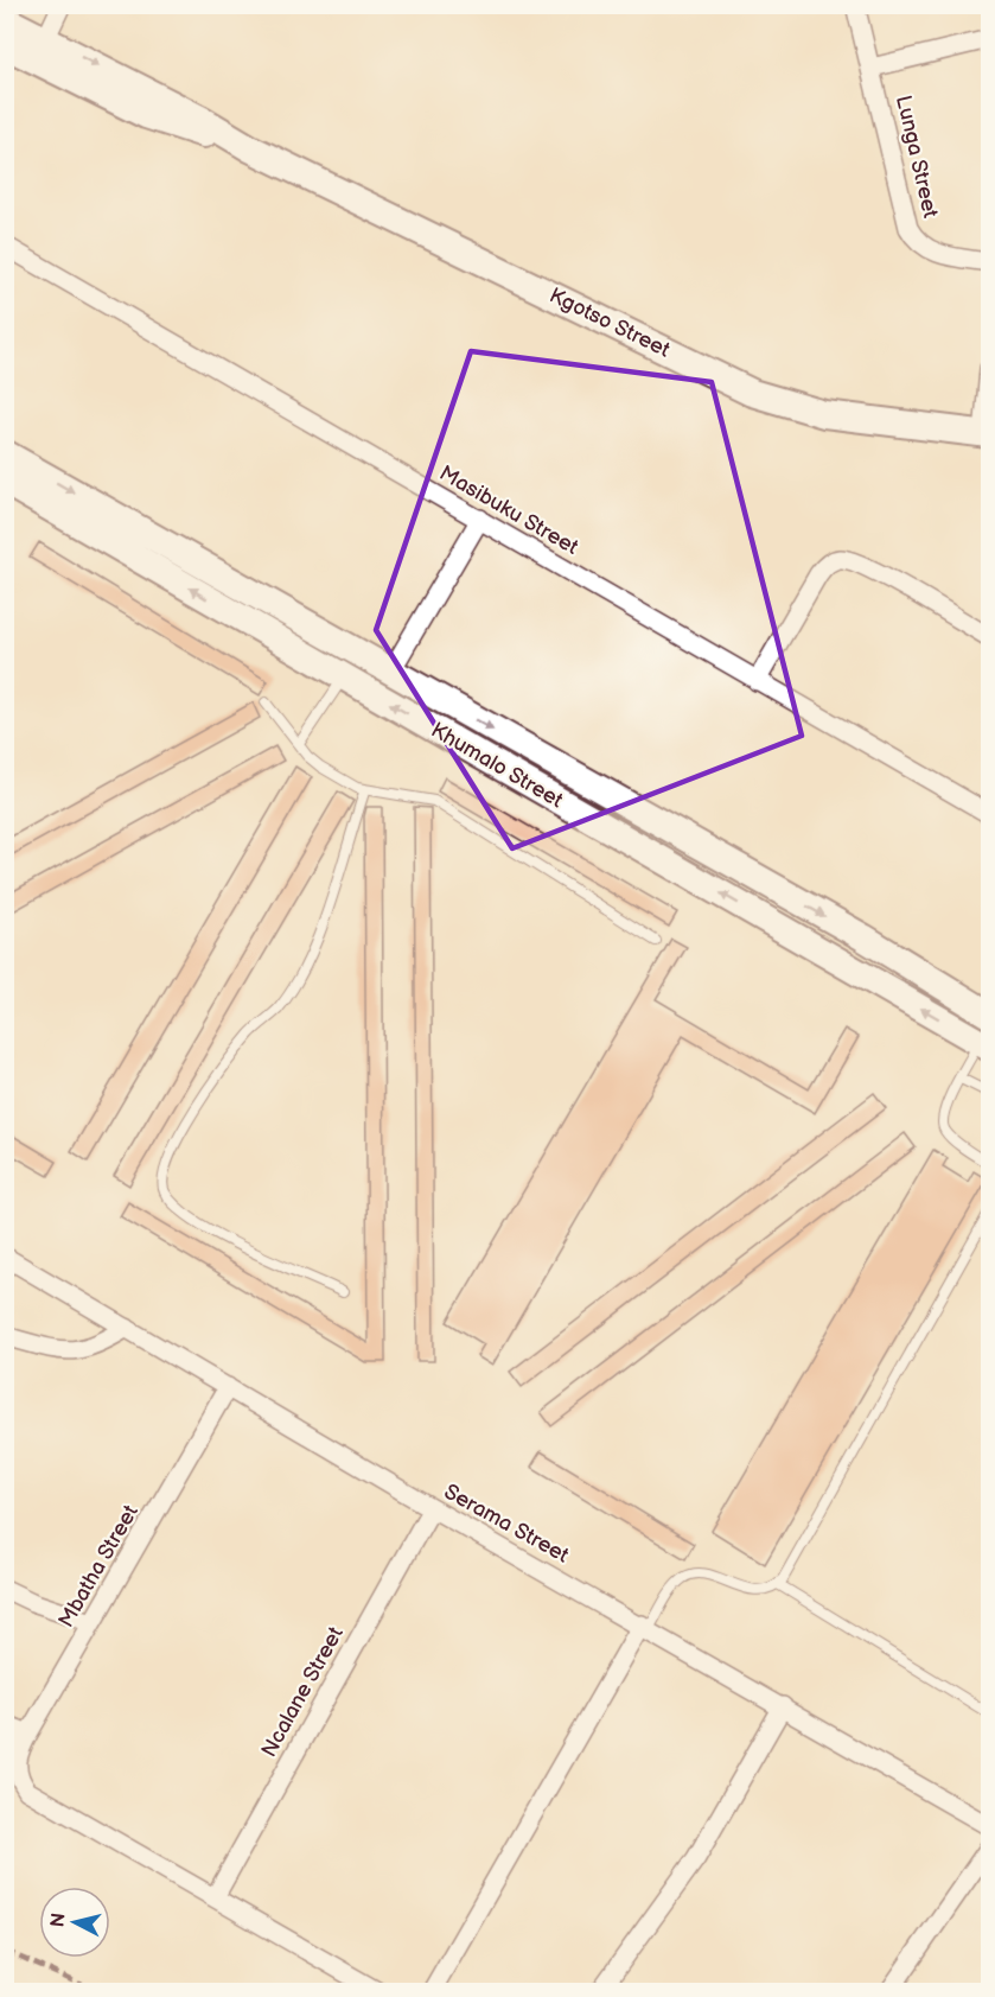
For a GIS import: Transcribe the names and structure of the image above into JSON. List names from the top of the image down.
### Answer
{
  "streets": {
    "street": [
      "Lunga Street",
      "Kgotso Street",
      "Masibuku Street",
      "Khumalo Street",
      "Serama Street",
      "Mbatha Street",
      "Ncalane Street"
    ]
  },
  "crossings": [
    ["Serama Street", "Mbatha Street"],
    ["Serama Street", "Ncalane Street"]
  ],
  "north": "left"
}
